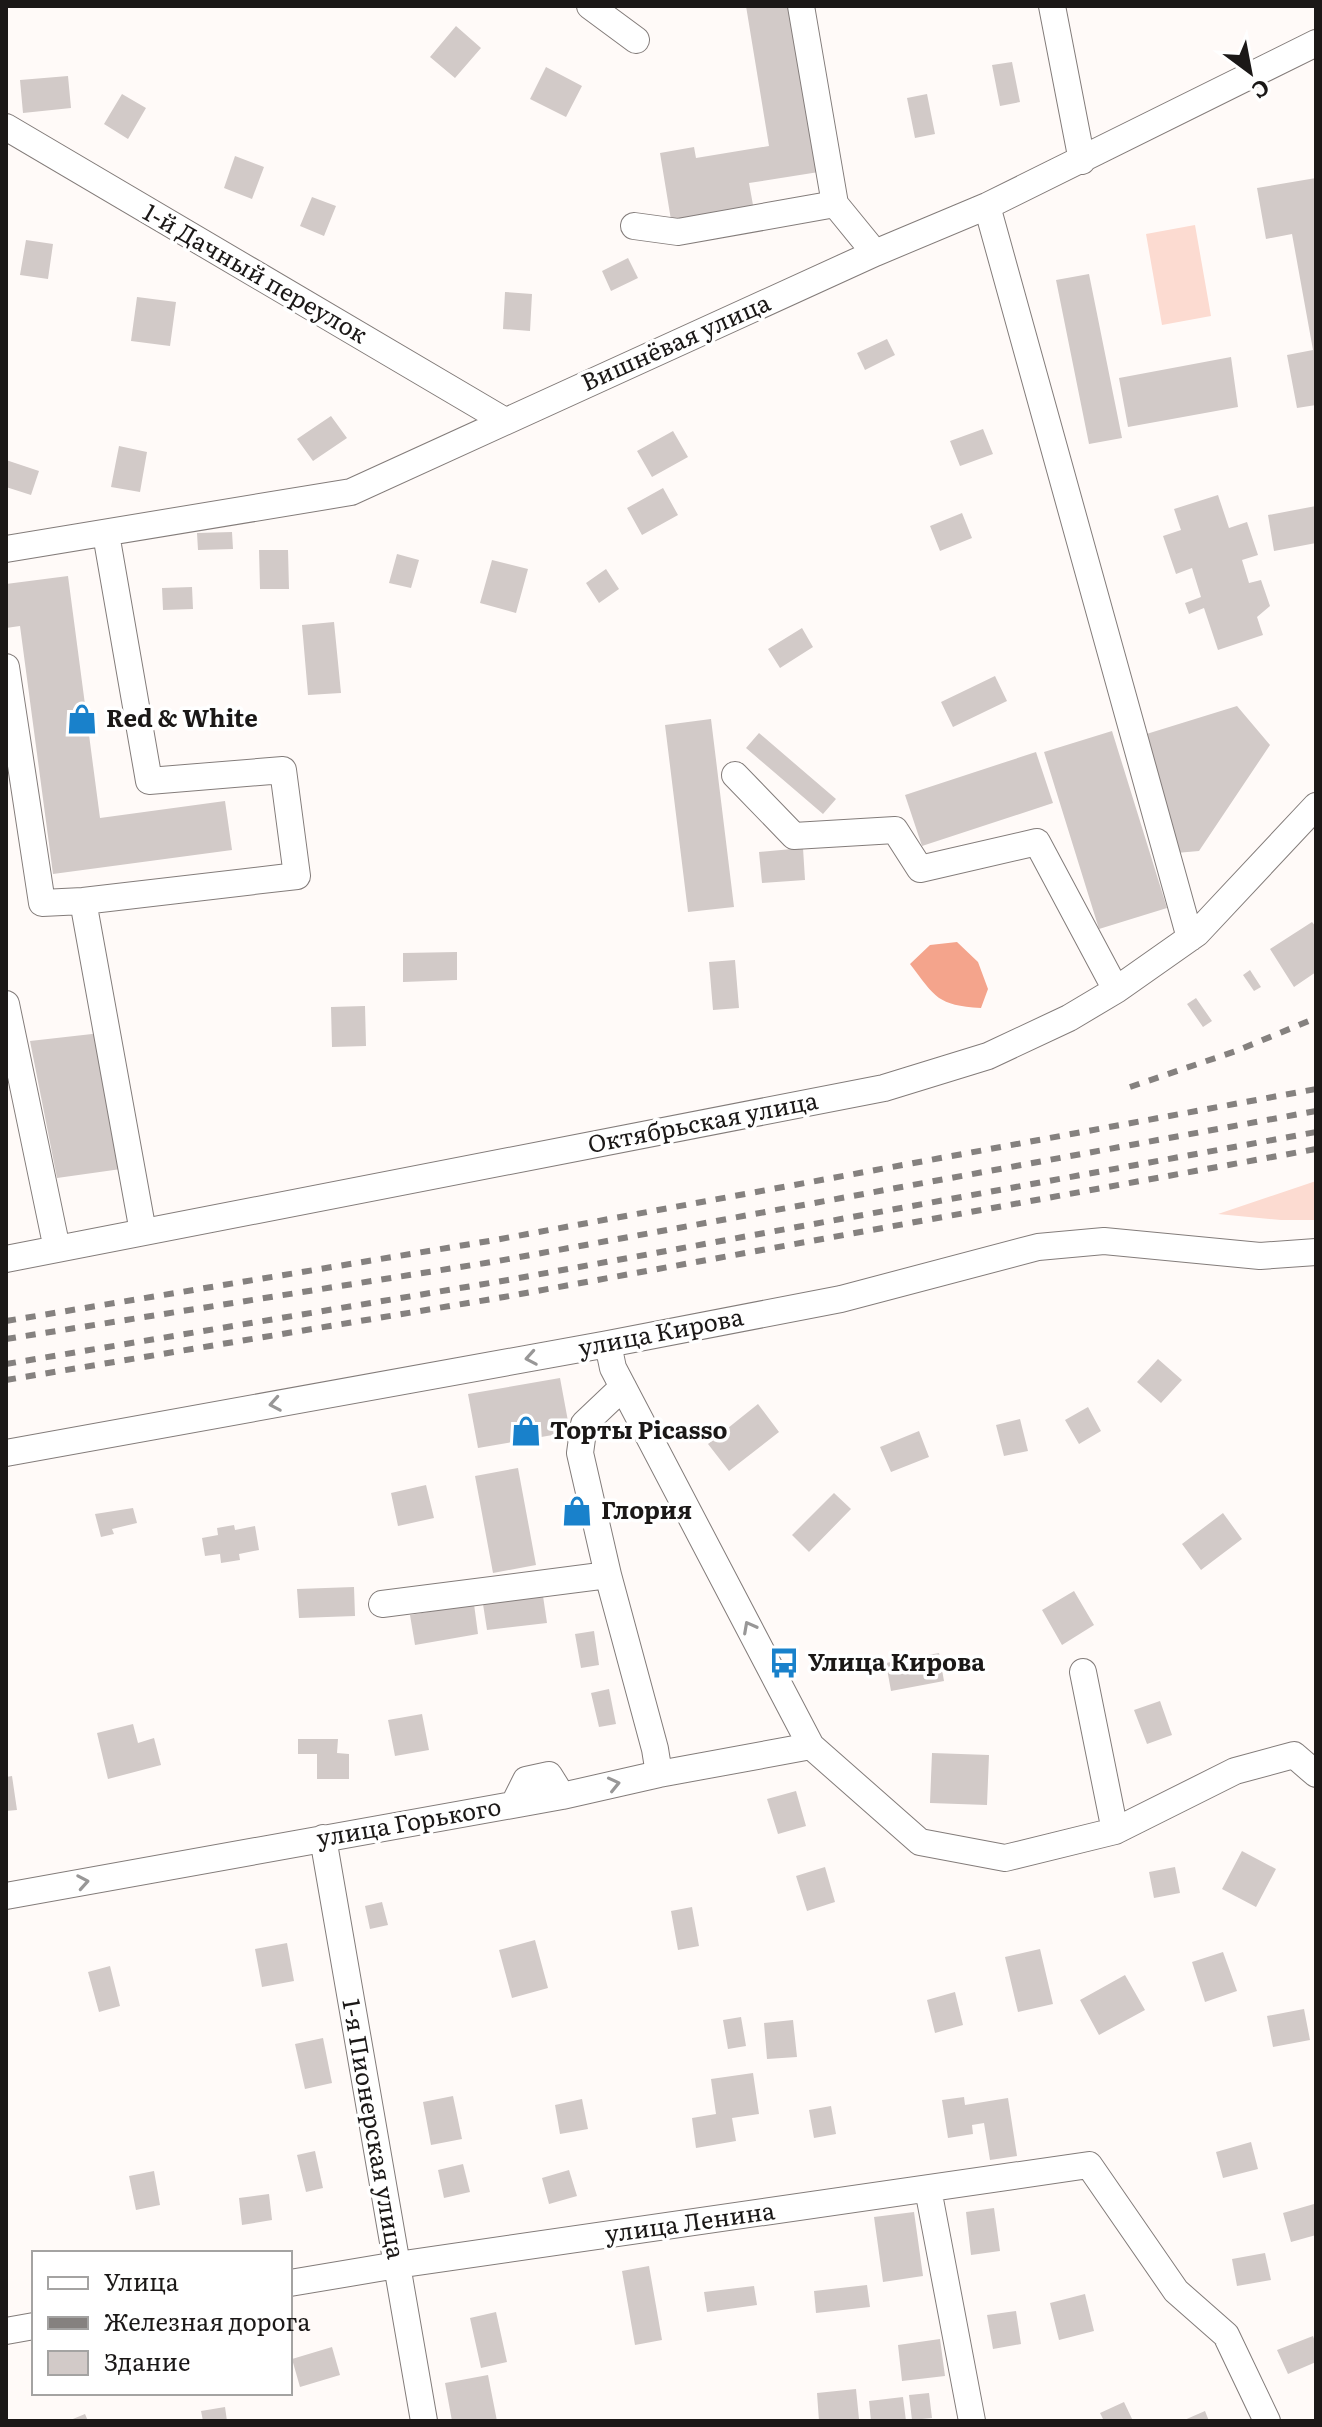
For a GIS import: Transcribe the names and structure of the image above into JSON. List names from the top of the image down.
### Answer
{
  "streets": {
    "street": [
      "1-й Дачный переулок",
      "Вишнёвая улица",
      "Октябрьская улица",
      "улица Кирова",
      "улица Горького",
      "1-я Пионерская улица",
      "улица Ленина"
    ]
  },
  "crossings": [
    ["1-й Дачный переулок", "Вишнёвая улица"],
    ["улица Горького", "1-я Пионерская улица"],
    ["1-я Пионерская улица", "улица Ленина"]
  ],
  "places": {
    "shop": ["Red & White", "Торты Picasso", "Глория"],
    "bus stop": ["Улица Кирова"]
  },
  "legend": ["Улица", "Железная дорога", "Здание"],
  "north": "bottom right"
}
